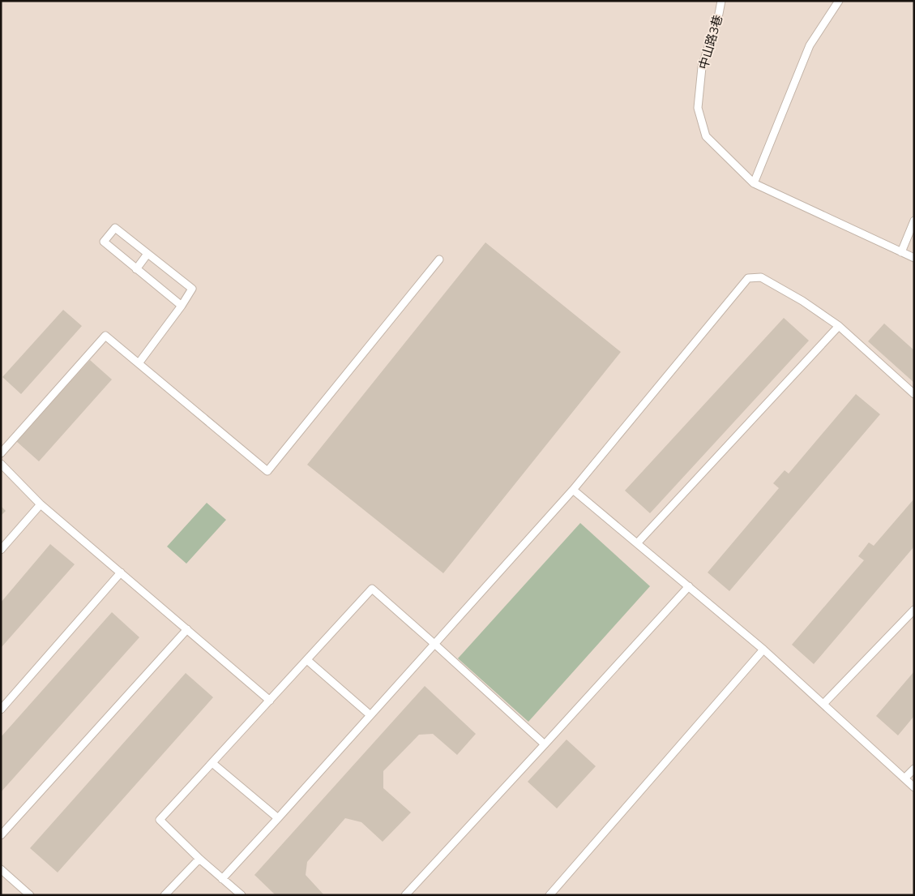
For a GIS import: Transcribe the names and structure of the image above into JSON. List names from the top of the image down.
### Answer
{
  "streets": {
    "lane": ["中山路3巷"]
  }
}
